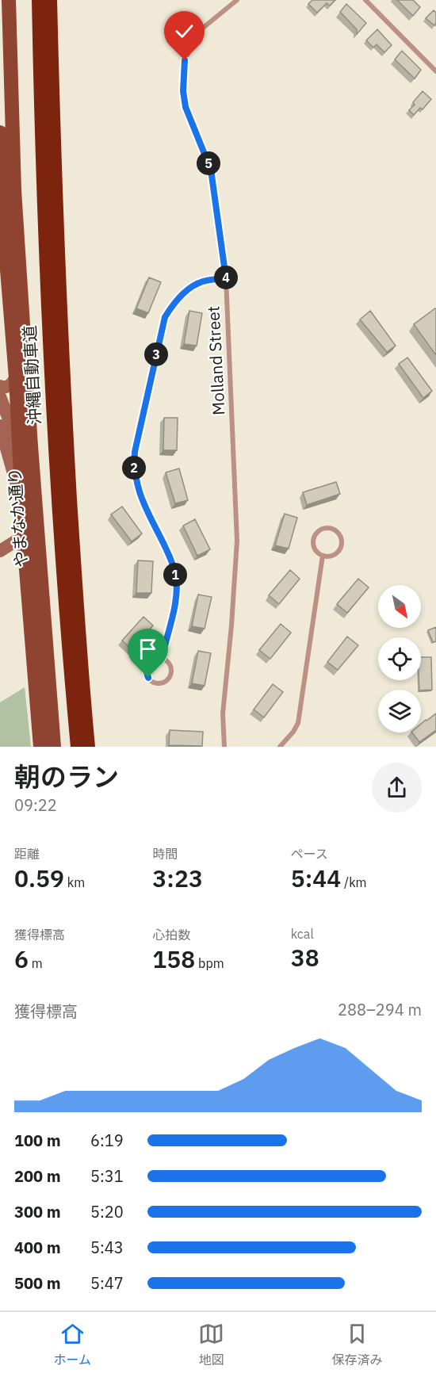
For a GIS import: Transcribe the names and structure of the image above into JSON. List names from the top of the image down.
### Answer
{
  "streets": {
    "highway": ["沖縄自動車道"],
    "main road": ["やまなか通り"],
    "lane": ["Molland Street"]
  },
  "north": "bottom right",
  "page": {
    "pins": [
      "5",
      "4",
      "3",
      "2",
      "1"
    ],
    "heading": ["朝のラン", "09:22"],
    "stats": [
      ["距離", "0.59 km"],
      ["時間", "3:23"],
      ["ペース", "5:44 /km"],
      ["獲得標高", "6 m"],
      ["心拍数", "158 bpm"],
      ["kcal", "38"]
    ],
    "chart": ["獲得標高", "288–294 m"],
    "list": [
      {
        "name": "100 m",
        "note": "6:19"
      },
      {
        "name": "200 m",
        "note": "5:31"
      },
      {
        "name": "300 m",
        "note": "5:20"
      },
      {
        "name": "400 m",
        "note": "5:43"
      },
      {
        "name": "500 m",
        "note": "5:47"
      }
    ],
    "tabs": ["ホーム", "地図", "保存済み"]
  }
}
